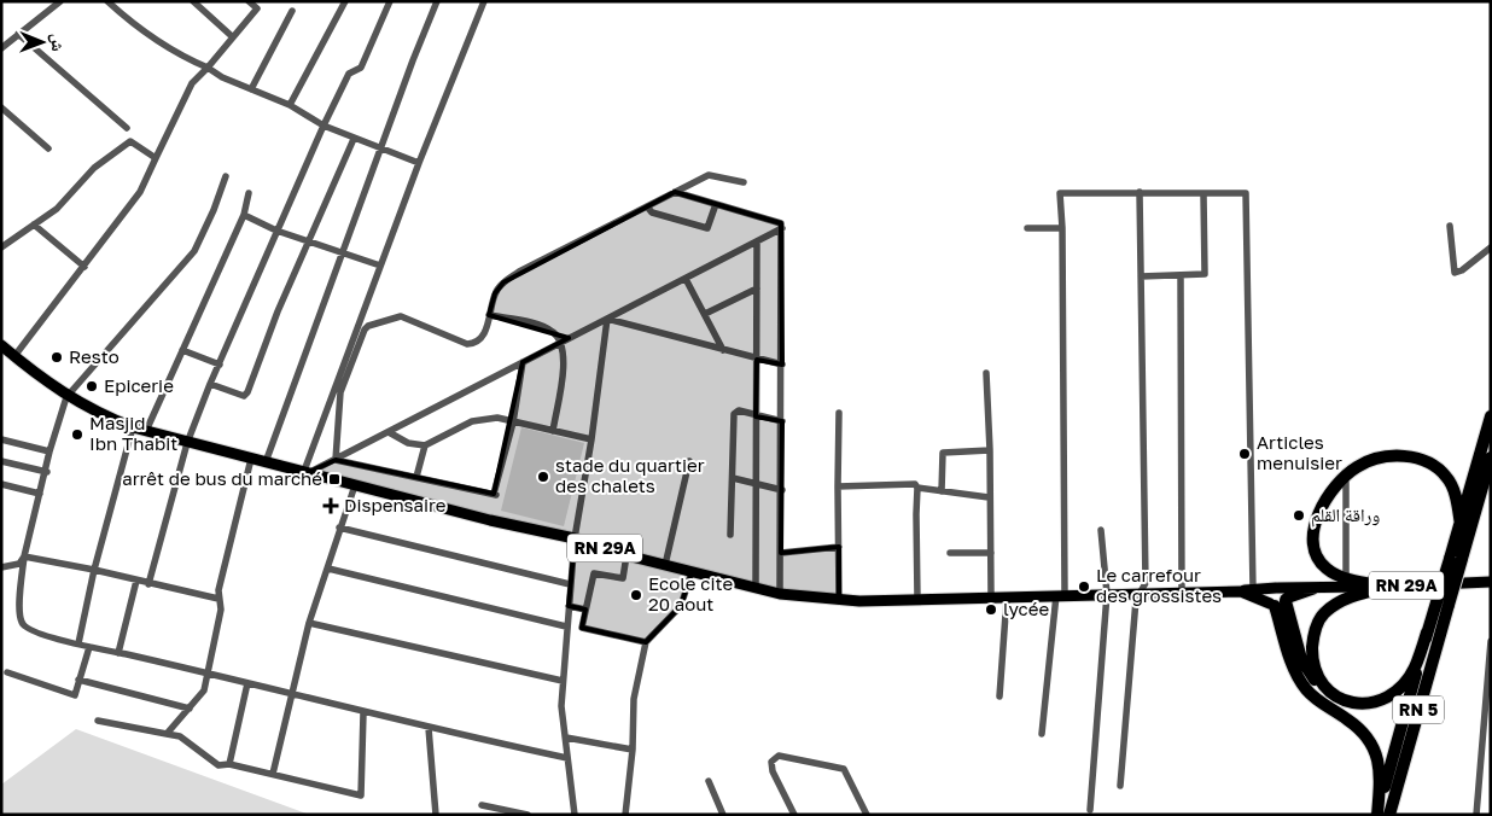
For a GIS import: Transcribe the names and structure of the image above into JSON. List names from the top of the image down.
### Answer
{
  "streets": {
    "highway": ["RN 5"],
    "main road": ["RN 29A"]
  },
  "places": {
    "other": [
      "Resto",
      "Epicerie",
      "Masjid Ibn Thabit",
      "Articles menuisier",
      "stade du quartier des chalets",
      "وراقة القلم",
      "Le carrefour des grossistes",
      "Ecole cite 20 aout",
      "lycée"
    ],
    "transit": ["arrêt de bus du marché"],
    "health": ["Dispensaire"]
  },
  "north": "right"
}
